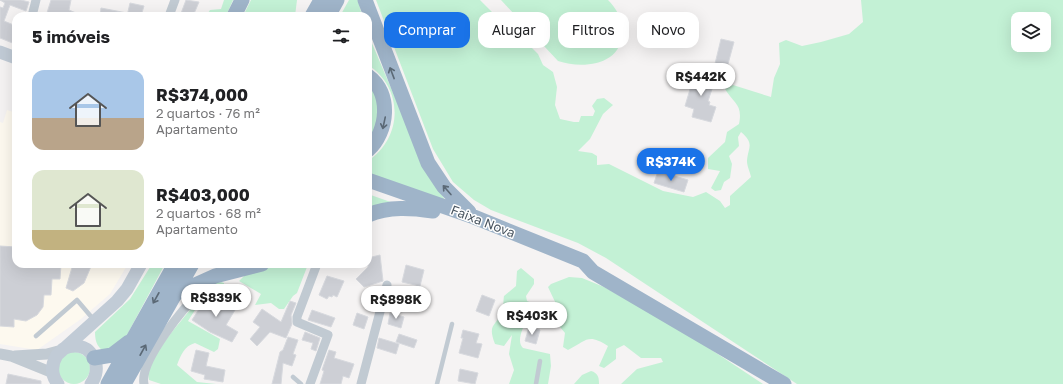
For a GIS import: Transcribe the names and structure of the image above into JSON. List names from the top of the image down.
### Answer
{
  "streets": {
    "highway": ["Faixa Nova"]
  },
  "page": {
    "chip": [
      "Comprar",
      "Alugar",
      "Filtros",
      "Novo"
    ],
    "heading": "5 imóveis",
    "list": [
      {
        "name": "R$374,000",
        "note": "2 quartos · 76 m² · Apartamento"
      },
      {
        "name": "R$403,000",
        "note": "2 quartos · 68 m² · Apartamento"
      }
    ],
    "price": [
      "R$442K",
      "R$374K",
      "R$839K",
      "R$898K",
      "R$403K"
    ]
  }
}
